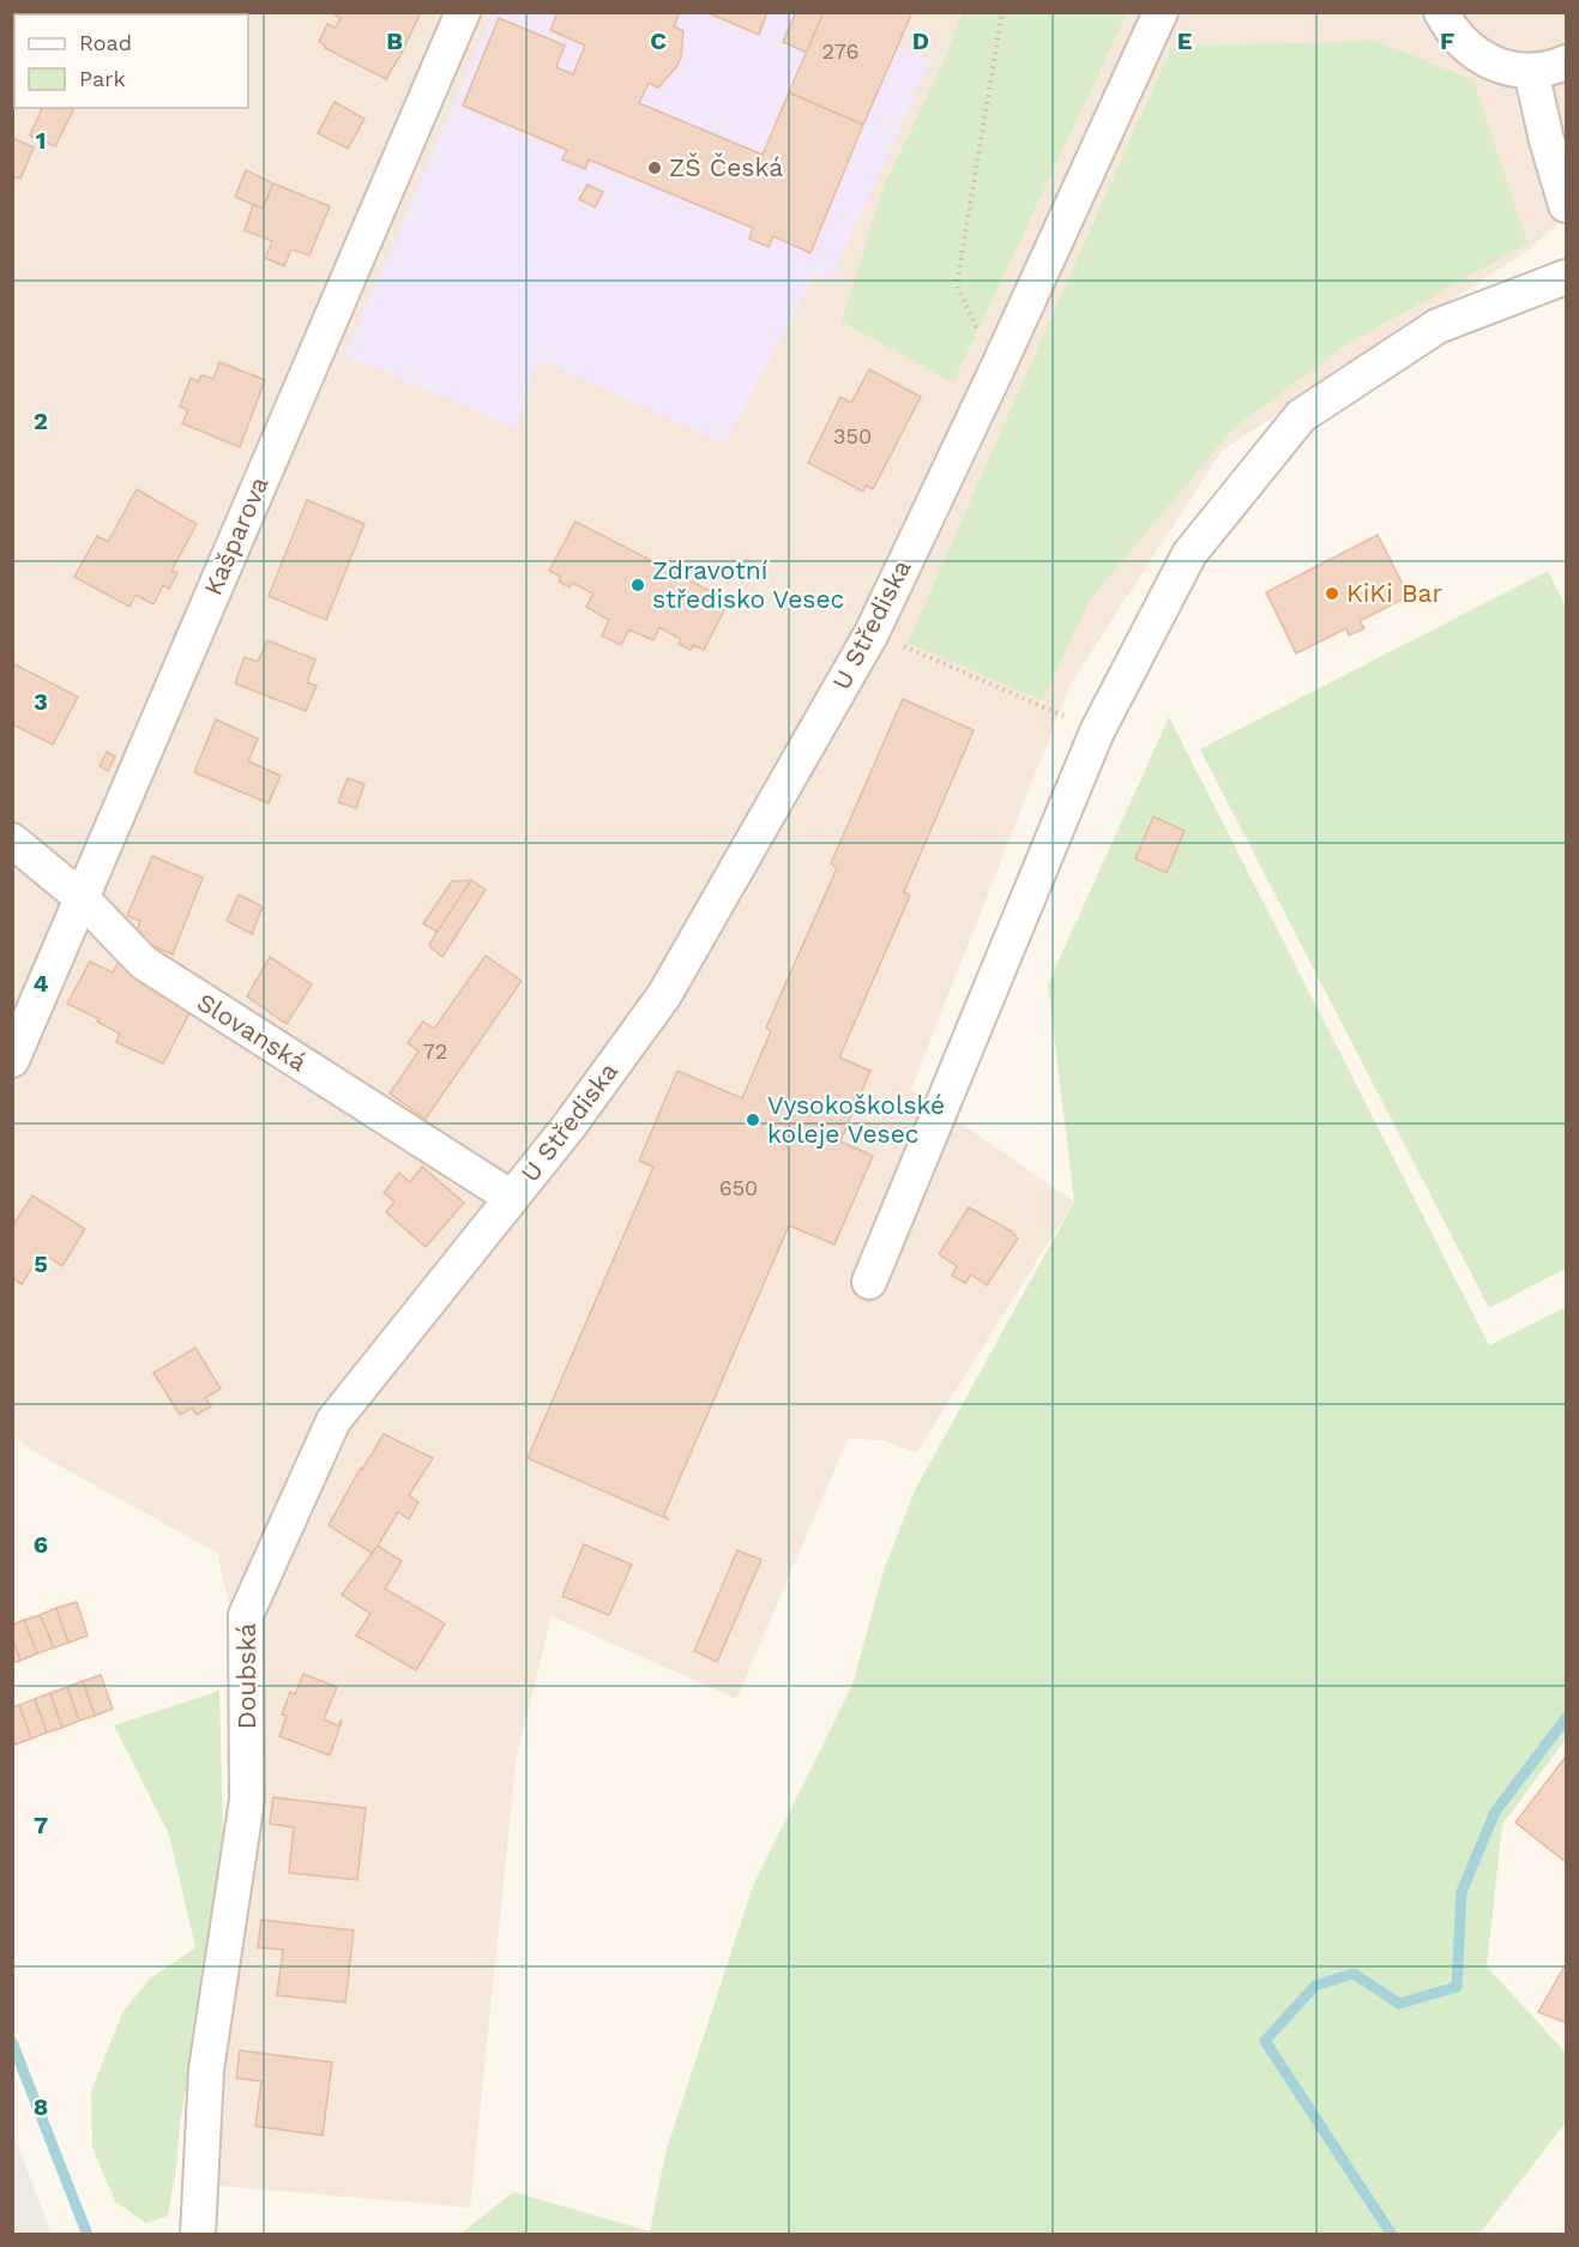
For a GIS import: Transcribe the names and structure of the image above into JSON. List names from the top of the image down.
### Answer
{
  "streets": {
    "street": [
      "Kašparova",
      "U Střediska",
      "Slovanská",
      "Doubská"
    ]
  },
  "crossings": [
    ["Kašparova", "Slovanská"],
    ["U Střediska", "Slovanská"],
    ["U Střediska", "Doubská"],
    ["Slovanská", "Doubská"]
  ],
  "places": [
    "ZŠ Česká",
    "Zdravotní středisko Vesec",
    "KiKi Bar",
    "Vysokoškolské koleje Vesec"
  ],
  "house_numbers": [
    "276",
    "350",
    "72",
    "650"
  ],
  "legend": ["Road", "Park"],
  "grid": {
    "columns": [
      "B",
      "C",
      "D",
      "E",
      "F"
    ],
    "rows": [
      "1",
      "2",
      "3",
      "4",
      "5",
      "6",
      "7",
      "8"
    ]
  }
}
